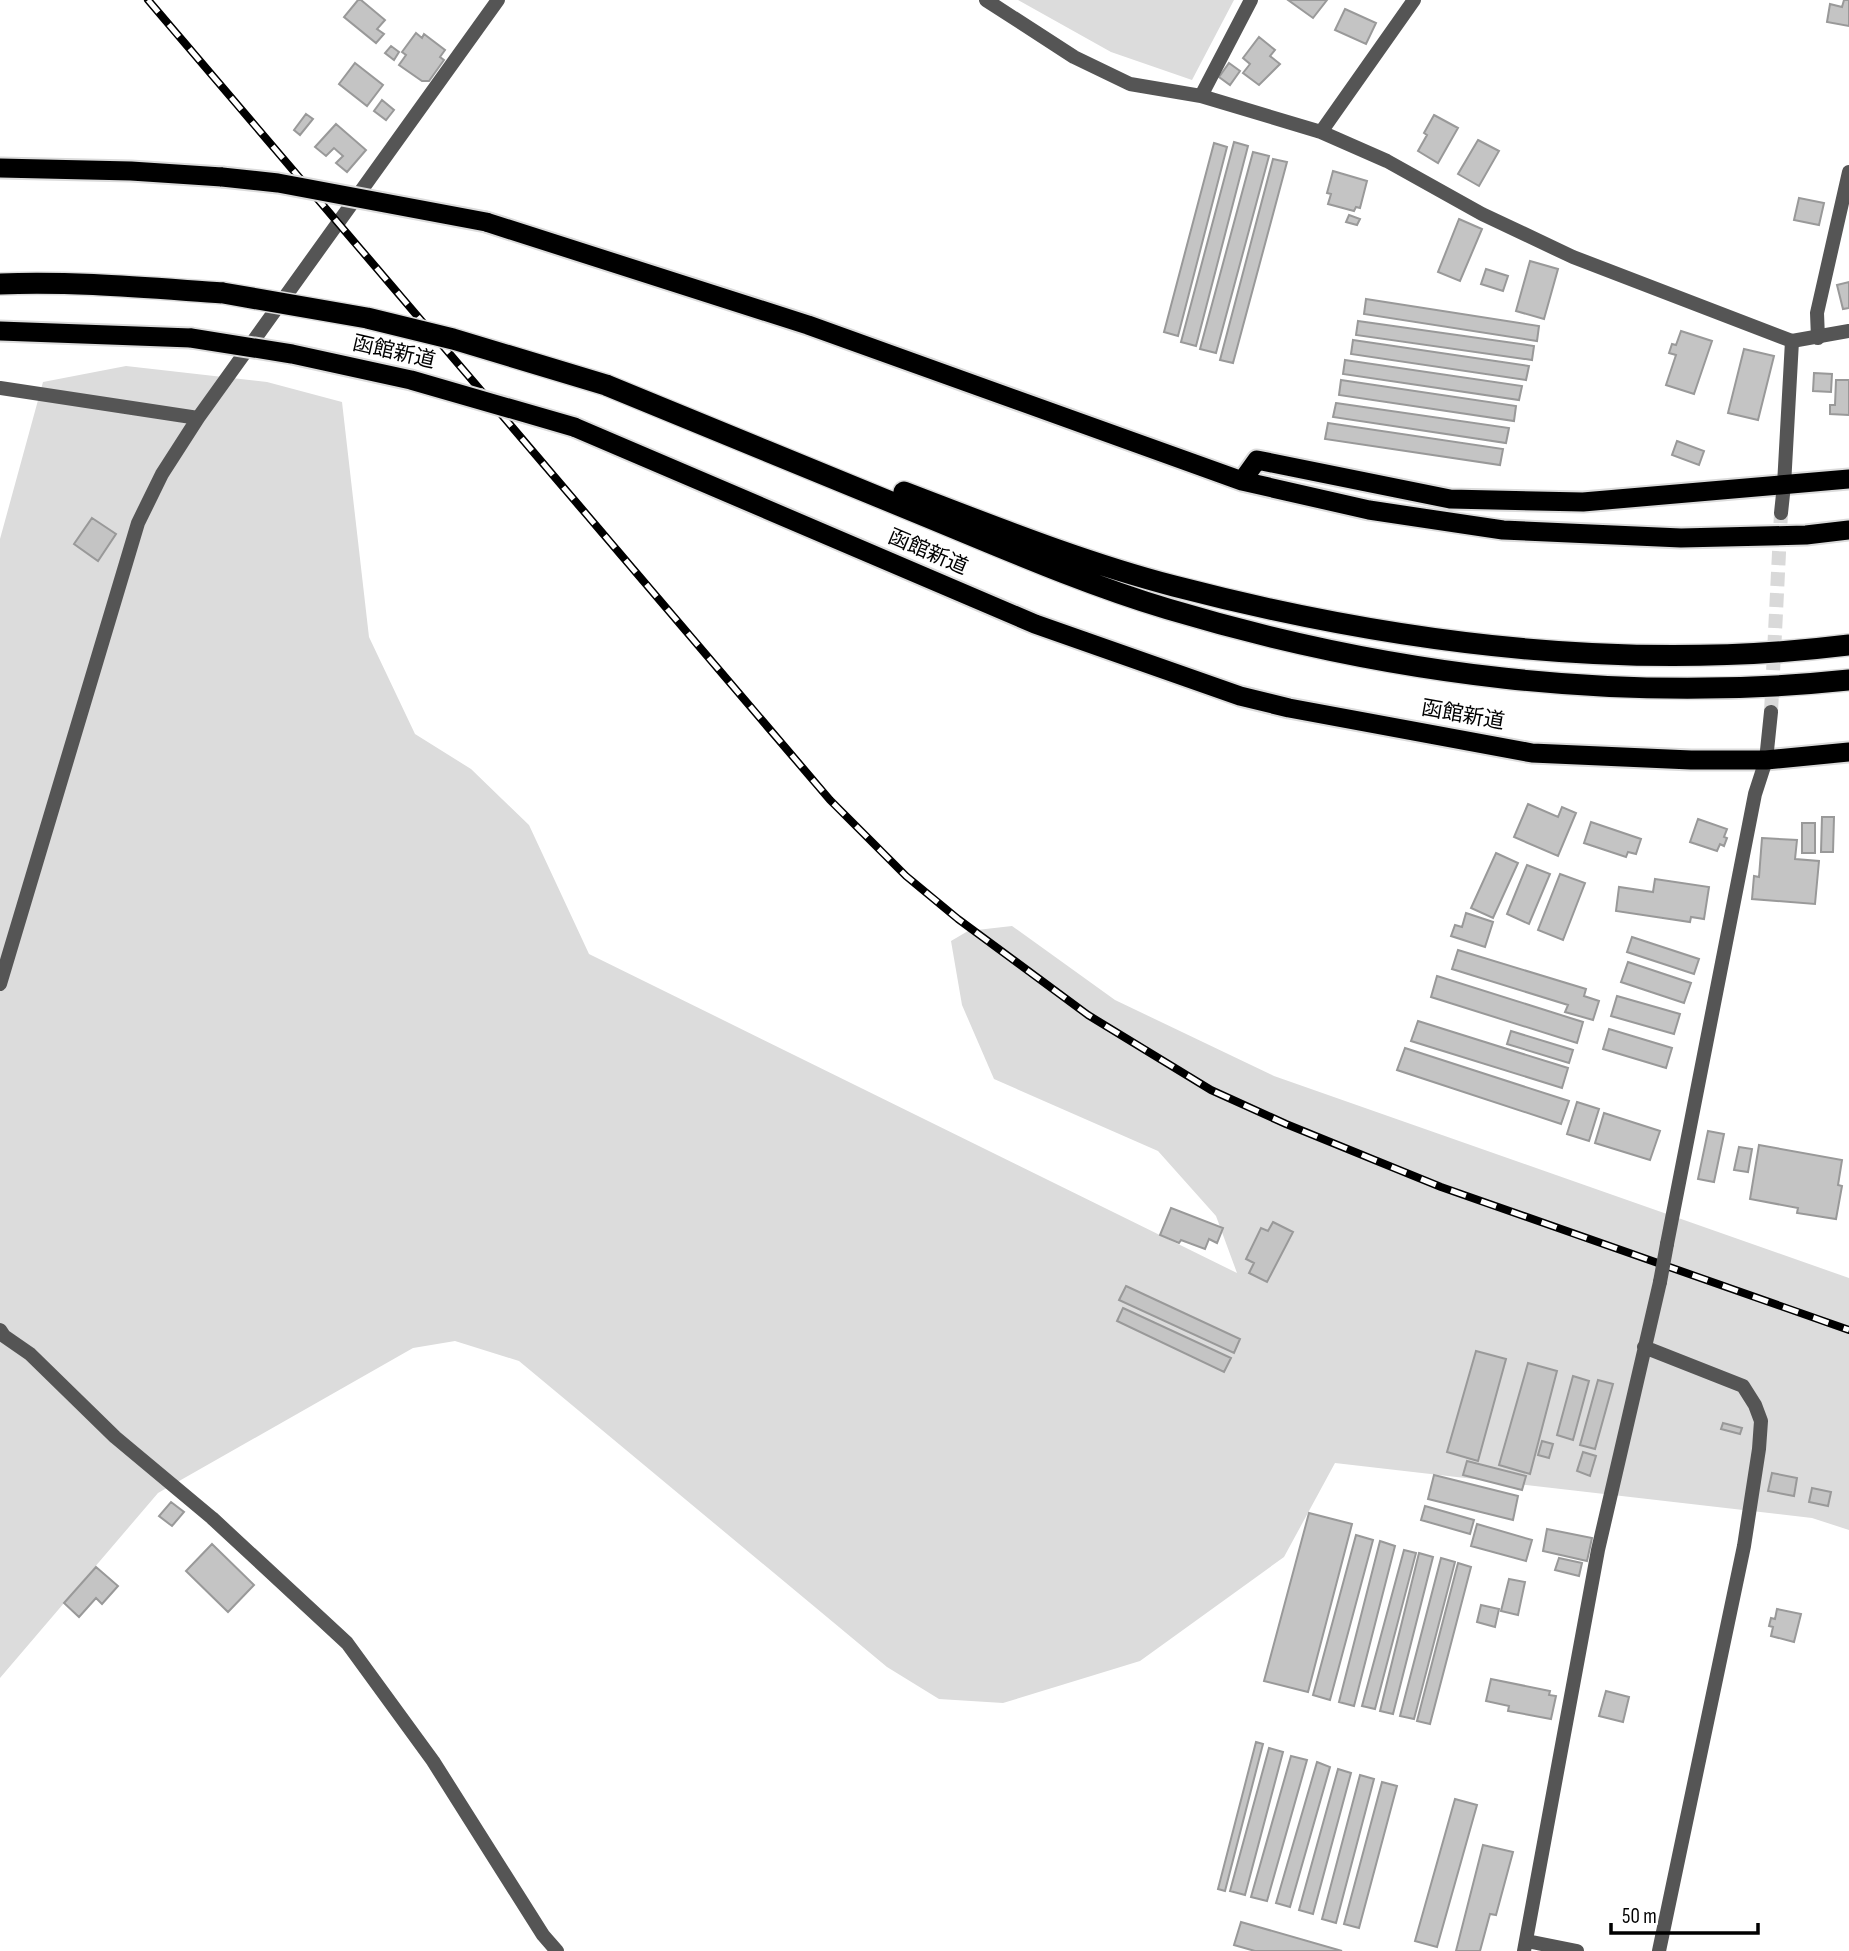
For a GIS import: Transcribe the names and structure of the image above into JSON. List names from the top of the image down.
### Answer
{
  "streets": {
    "highway": ["函館新道"]
  },
  "scale_bar": "50 m"
}
